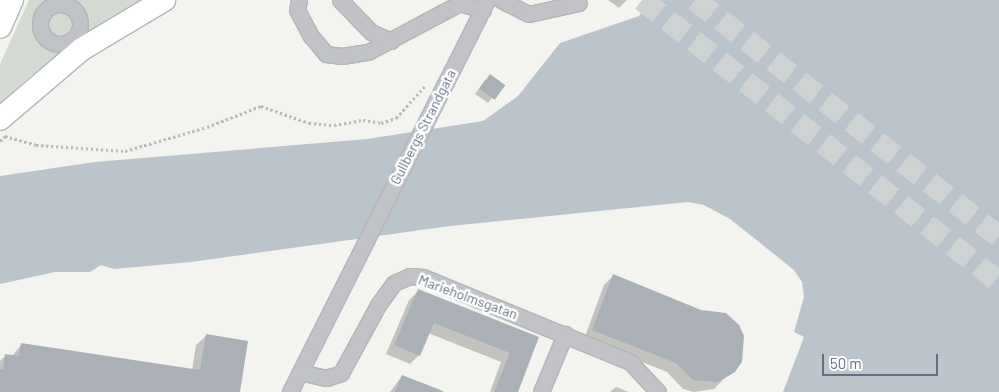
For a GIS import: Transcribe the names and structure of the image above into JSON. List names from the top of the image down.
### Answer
{
  "streets": {
    "street": ["Gullbergs Strandgata", "Marieholmsgatan"]
  },
  "crossings": [
    ["Gullbergs Strandgata", "Marieholmsgatan"]
  ],
  "scale_bar": "50 m"
}
